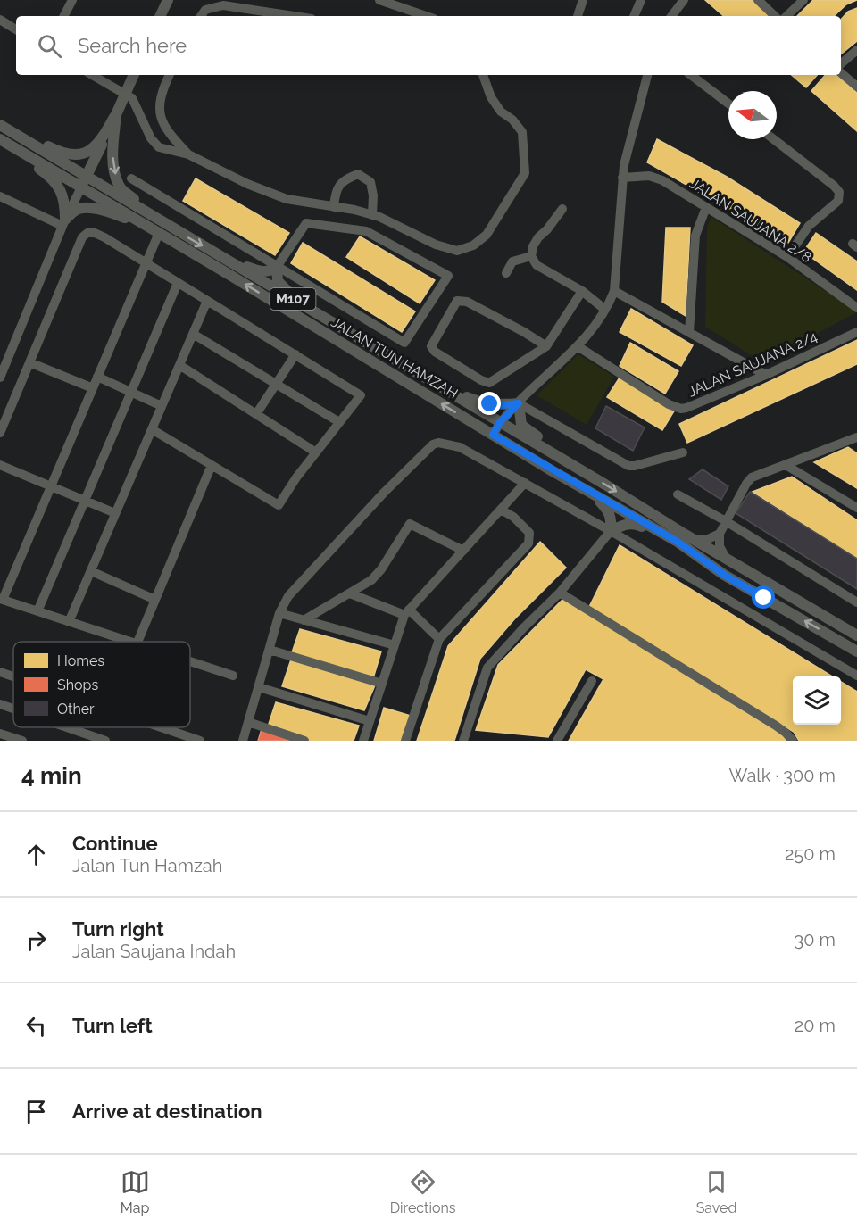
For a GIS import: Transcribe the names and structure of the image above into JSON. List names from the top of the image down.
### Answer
{
  "streets": {
    "main road": ["M107", "JALAN TUN HAMZAH"],
    "street": ["JALAN SAUJANA 2/8", "JALAN SAUJANA 2/4"]
  },
  "legend": ["Homes", "Shops", "Other"],
  "north": "left",
  "page": {
    "search": "Search here",
    "heading": ["4 min", "Walk · 300 m"],
    "list": [
      ["Continue", "Jalan Tun Hamzah", "250 m"],
      ["Turn right", "Jalan Saujana Indah", "30 m"],
      ["Turn left", "20 m"],
      "Arrive at destination"
    ],
    "nav": ["Map", "Directions", "Saved"]
  }
}
